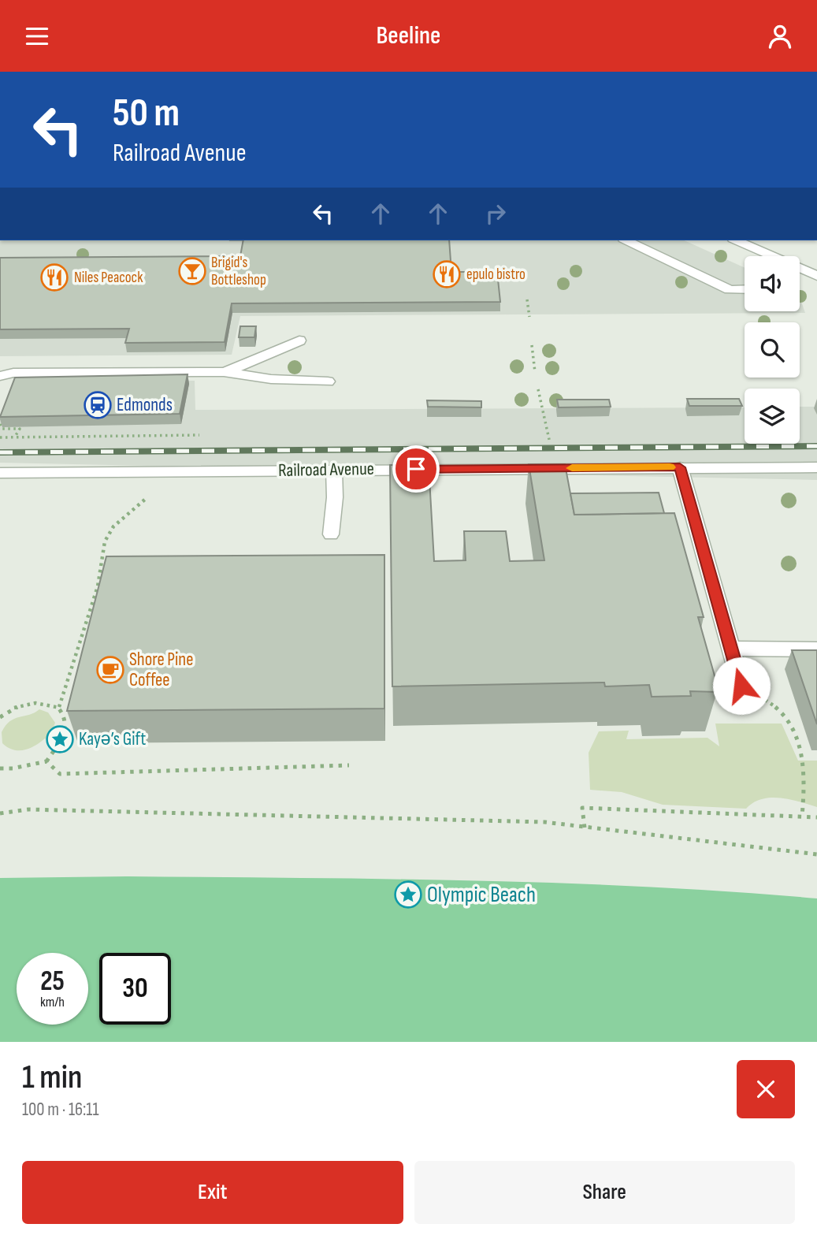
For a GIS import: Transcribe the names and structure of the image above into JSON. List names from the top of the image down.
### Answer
{
  "streets": {
    "street": ["Railroad Avenue"]
  },
  "places": {
    "bar": ["Brigid's Bottleshop"],
    "restaurant": ["epulo bistro", "Niles Peacock"],
    "station": ["Edmonds"],
    "cafe": ["Shore Pine Coffee"],
    "place": ["Kayə’s Gift", "Olympic Beach"]
  },
  "page": {
    "header": "Beeline",
    "turn": ["50 m", "Railroad Avenue"],
    "speed": "25 km/h",
    "limit": "30",
    "heading": ["1 min", "100 m · 16:11"],
    "buttons": ["Exit", "Share"]
  }
}
